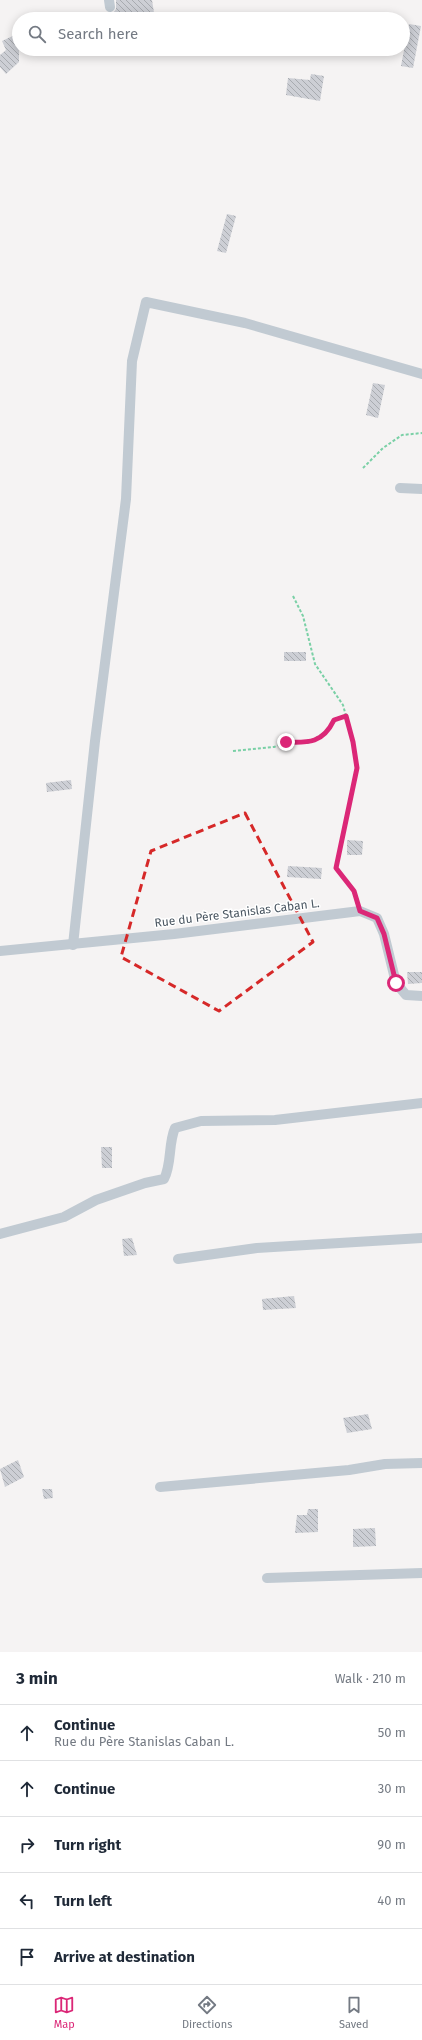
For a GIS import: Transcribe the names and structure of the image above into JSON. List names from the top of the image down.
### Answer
{
  "streets": {
    "street": ["Rue du Père Stanislas Caban L."]
  },
  "page": {
    "search": "Search here",
    "heading": ["3 min", "Walk · 210 m"],
    "list": [
      ["Continue", "Rue du Père Stanislas Caban L.", "50 m"],
      ["Continue", "30 m"],
      ["Turn right", "90 m"],
      ["Turn left", "40 m"],
      "Arrive at destination"
    ],
    "nav": ["Map", "Directions", "Saved"]
  }
}
